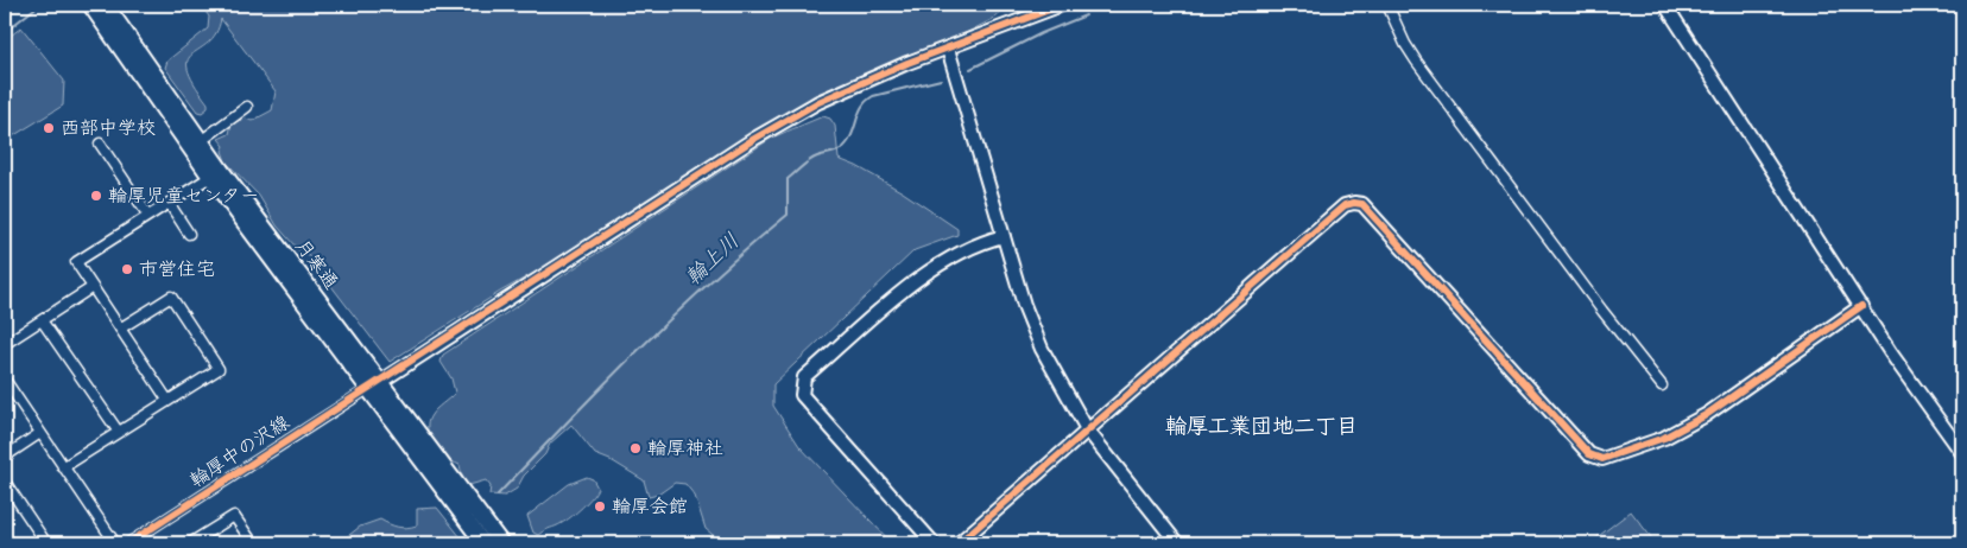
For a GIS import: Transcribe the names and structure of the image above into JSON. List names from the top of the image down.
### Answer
{
  "streets": {
    "highway": ["月寒通"],
    "street": ["輪厚中の沢線"]
  },
  "crossings": [
    ["月寒通", "輪厚中の沢線"]
  ],
  "districts": ["輪厚工業団地二丁目"],
  "water": ["輪上川"],
  "places": [
    "西部中学校",
    "輪厚児童センター",
    "市営住宅",
    "輪厚神社",
    "輪厚会館"
  ]
}
